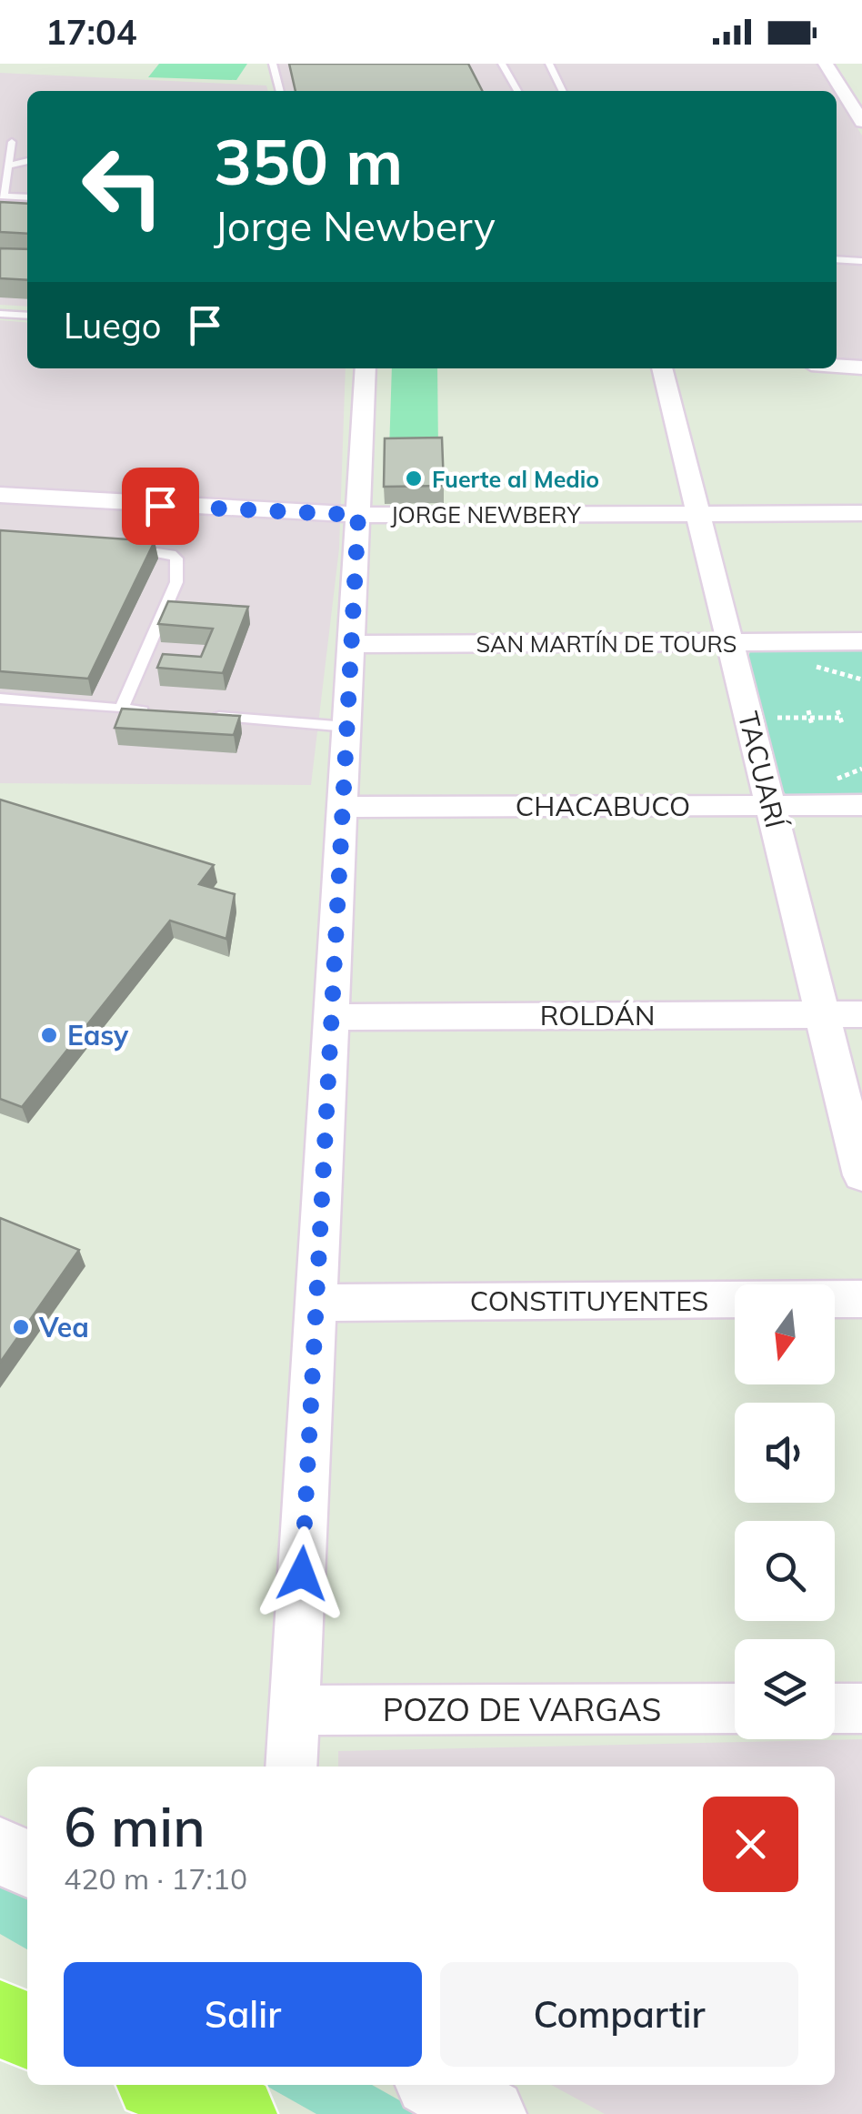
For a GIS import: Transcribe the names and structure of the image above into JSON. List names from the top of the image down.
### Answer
{
  "streets": {
    "street": [
      "JORGE NEWBERY",
      "SAN MARTÍN DE TOURS",
      "TACUARÍ",
      "CHACABUCO",
      "ROLDÁN",
      "CONSTITUYENTES",
      "POZO DE VARGAS"
    ]
  },
  "crossings": [
    ["JORGE NEWBERY", "TACUARÍ"],
    ["SAN MARTÍN DE TOURS", "TACUARÍ"],
    ["TACUARÍ", "CHACABUCO"],
    ["TACUARÍ", "ROLDÁN"]
  ],
  "places": ["Fuerte al Medio", "Easy", "Vea"],
  "north": "bottom",
  "page": {
    "status": "17:04",
    "turn": ["350 m", "Jorge Newbery"],
    "then": "Luego",
    "heading": ["6 min", "420 m · 17:10"],
    "buttons": ["Salir", "Compartir"]
  }
}
